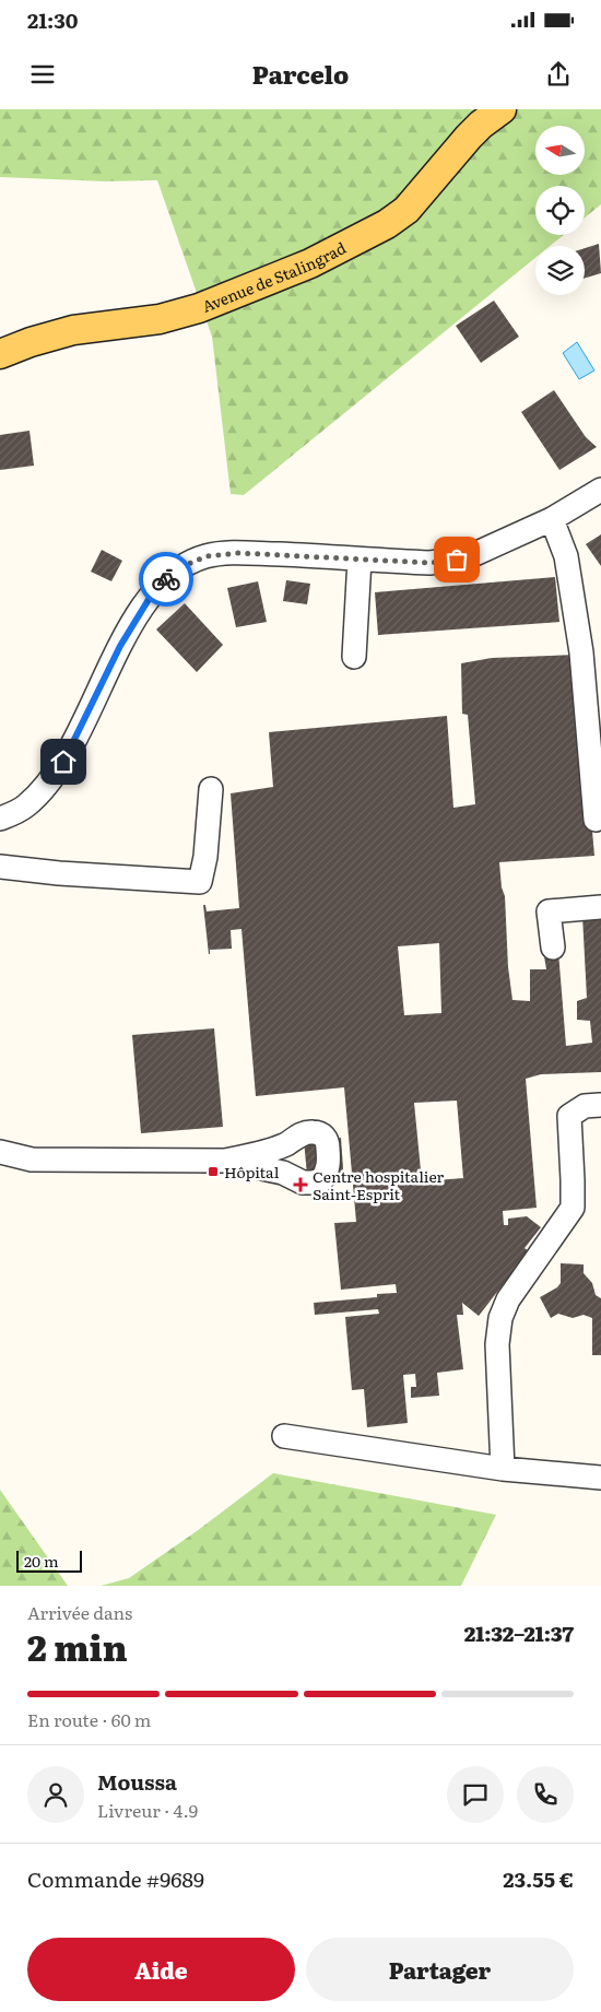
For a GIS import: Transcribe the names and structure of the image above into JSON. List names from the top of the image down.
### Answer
{
  "streets": {
    "main road": ["Avenue de Stalingrad"]
  },
  "places": {
    "transit": ["Hôpital"],
    "health": ["Centre hospitalier Saint-Esprit"]
  },
  "scale_bar": "20 m",
  "north": "left",
  "page": {
    "status": "21:30",
    "header": "Parcelo",
    "scale": "20 m",
    "heading": ["2 min", "Arrivée dans", "21:32–21:37"],
    "panel": [
      "Moussa",
      "Livreur · 4.9",
      "Commande #9689",
      "23.55 €"
    ],
    "bar": "En route · 60 m",
    "buttons": ["Aide", "Partager"]
  }
}
